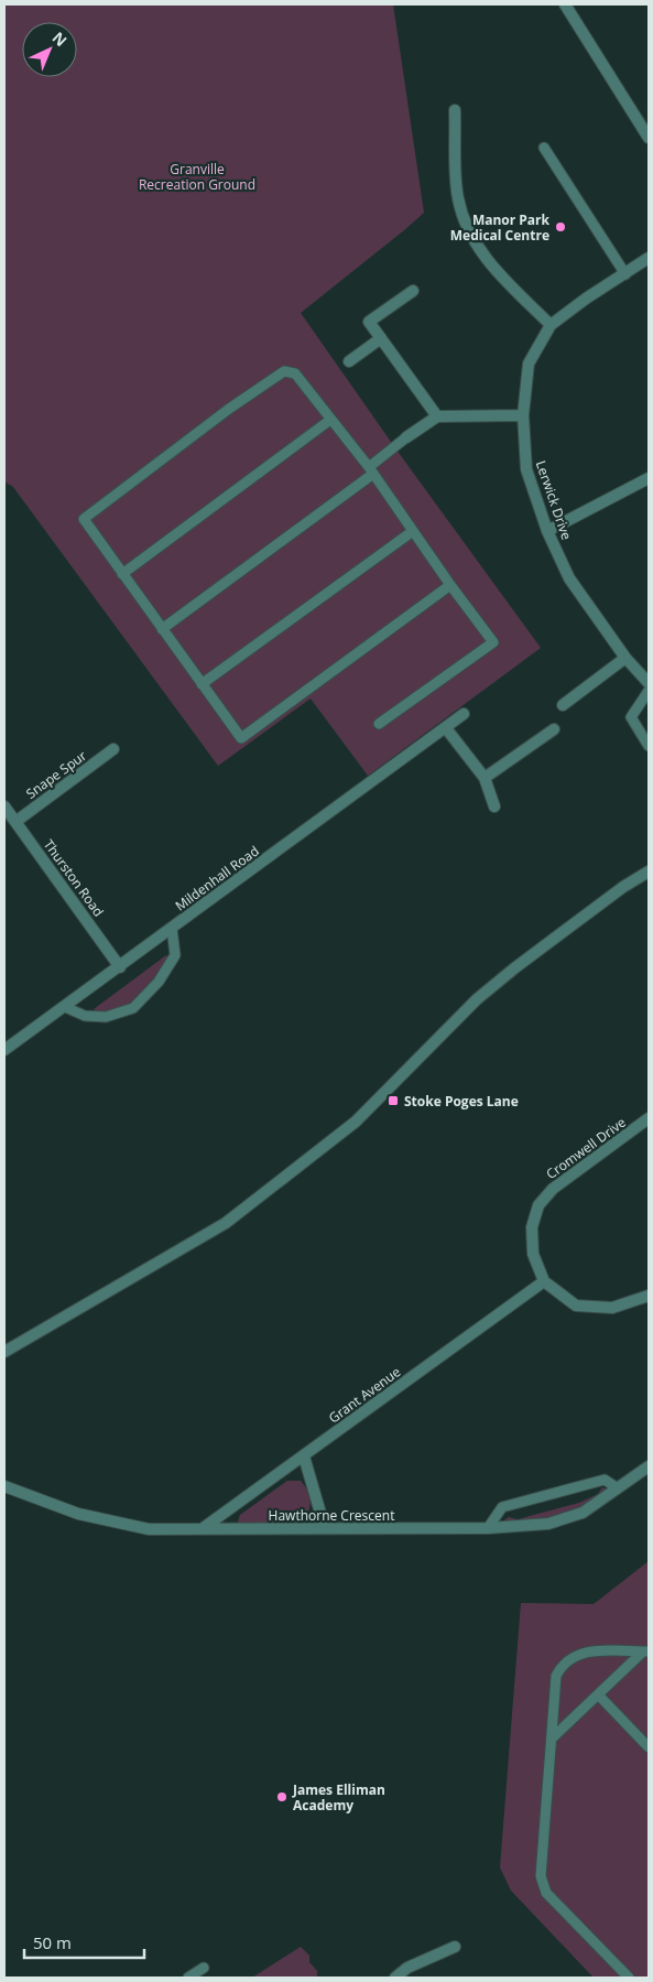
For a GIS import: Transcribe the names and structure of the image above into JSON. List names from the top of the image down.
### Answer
{
  "streets": {
    "street": [
      "Lerwick Drive",
      "Snape Spur",
      "Thurston Road",
      "Mildenhall Road",
      "Cromwell Drive",
      "Grant Avenue",
      "Hawthorne Crescent"
    ]
  },
  "crossings": [
    ["Snape Spur", "Thurston Road"],
    ["Thurston Road", "Mildenhall Road"],
    ["Cromwell Drive", "Grant Avenue"],
    ["Grant Avenue", "Hawthorne Crescent"]
  ],
  "parks": ["Granville Recreation Ground"],
  "places": {
    "other": ["Manor Park Medical Centre", "James Elliman Academy"],
    "transit": ["Stoke Poges Lane"]
  },
  "scale_bar": "50 m",
  "north": "top right"
}
